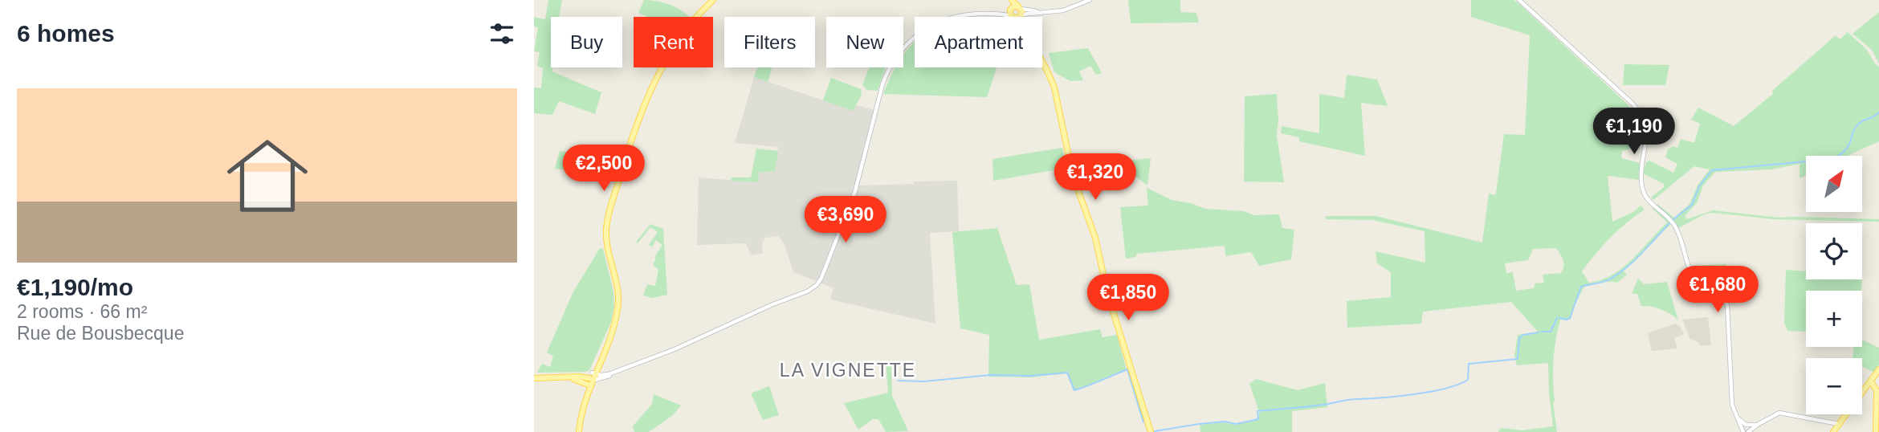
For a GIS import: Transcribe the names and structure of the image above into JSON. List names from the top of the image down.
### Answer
{
  "districts": ["LA VIGNETTE"],
  "north": "top right",
  "page": {
    "heading": "6 homes",
    "chip": [
      "Buy",
      "Rent",
      "Filters",
      "New",
      "Apartment"
    ],
    "list": [
      {
        "name": "€1,190/mo",
        "note": "2 rooms · 66 m² · Rue de Bousbecque"
      }
    ],
    "price": [
      "€1,190",
      "€2,500",
      "€1,320",
      "€3,690",
      "€1,680",
      "€1,850"
    ],
    "map_buttons": ["+", "−"]
  }
}
